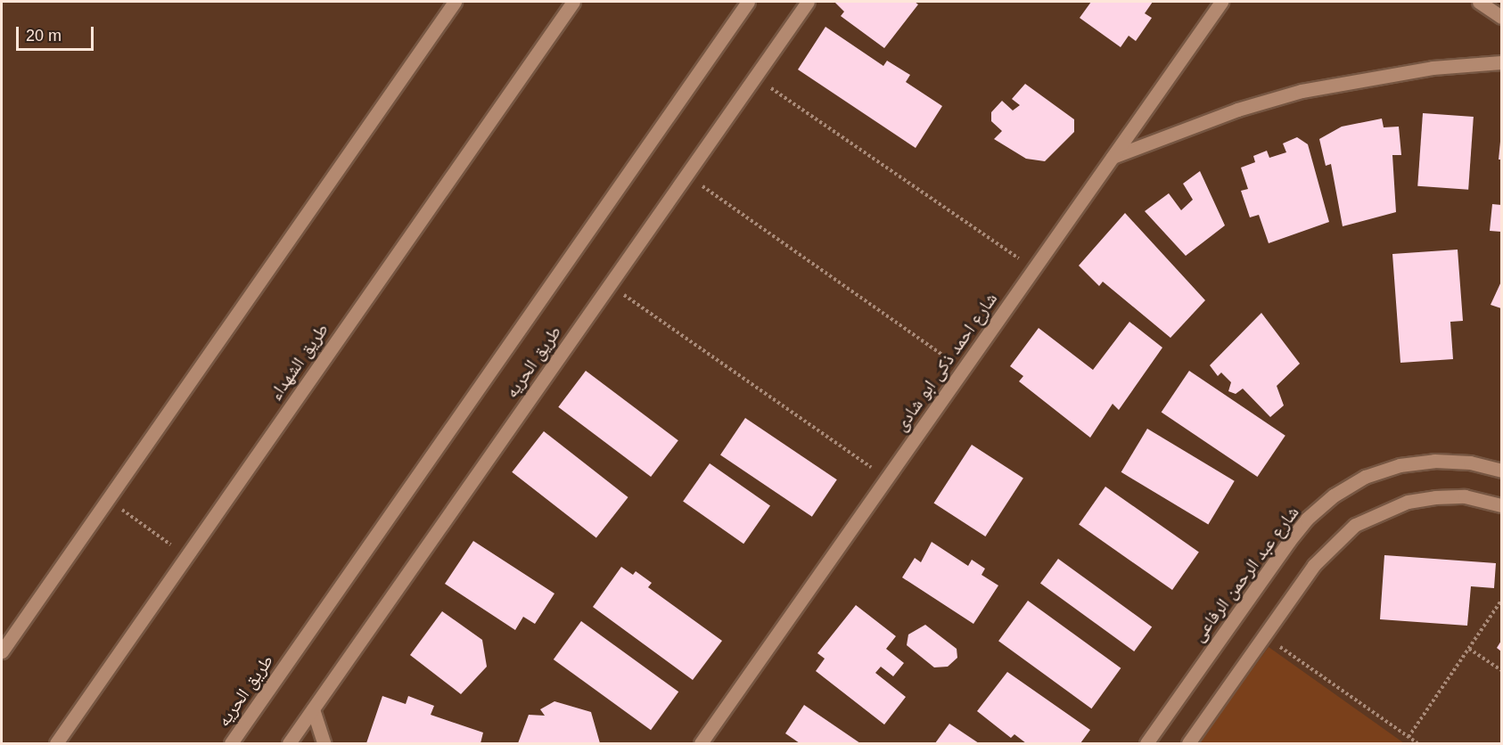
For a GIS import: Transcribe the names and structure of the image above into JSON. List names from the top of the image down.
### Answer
{
  "streets": {
    "street": [
      "طريق الشهداء",
      "طريق الحريه",
      "شارع احمد ذكى ابو شادى",
      "شارع عبد الرحمن الرفاعى"
    ]
  },
  "scale_bar": "20 m"
}
